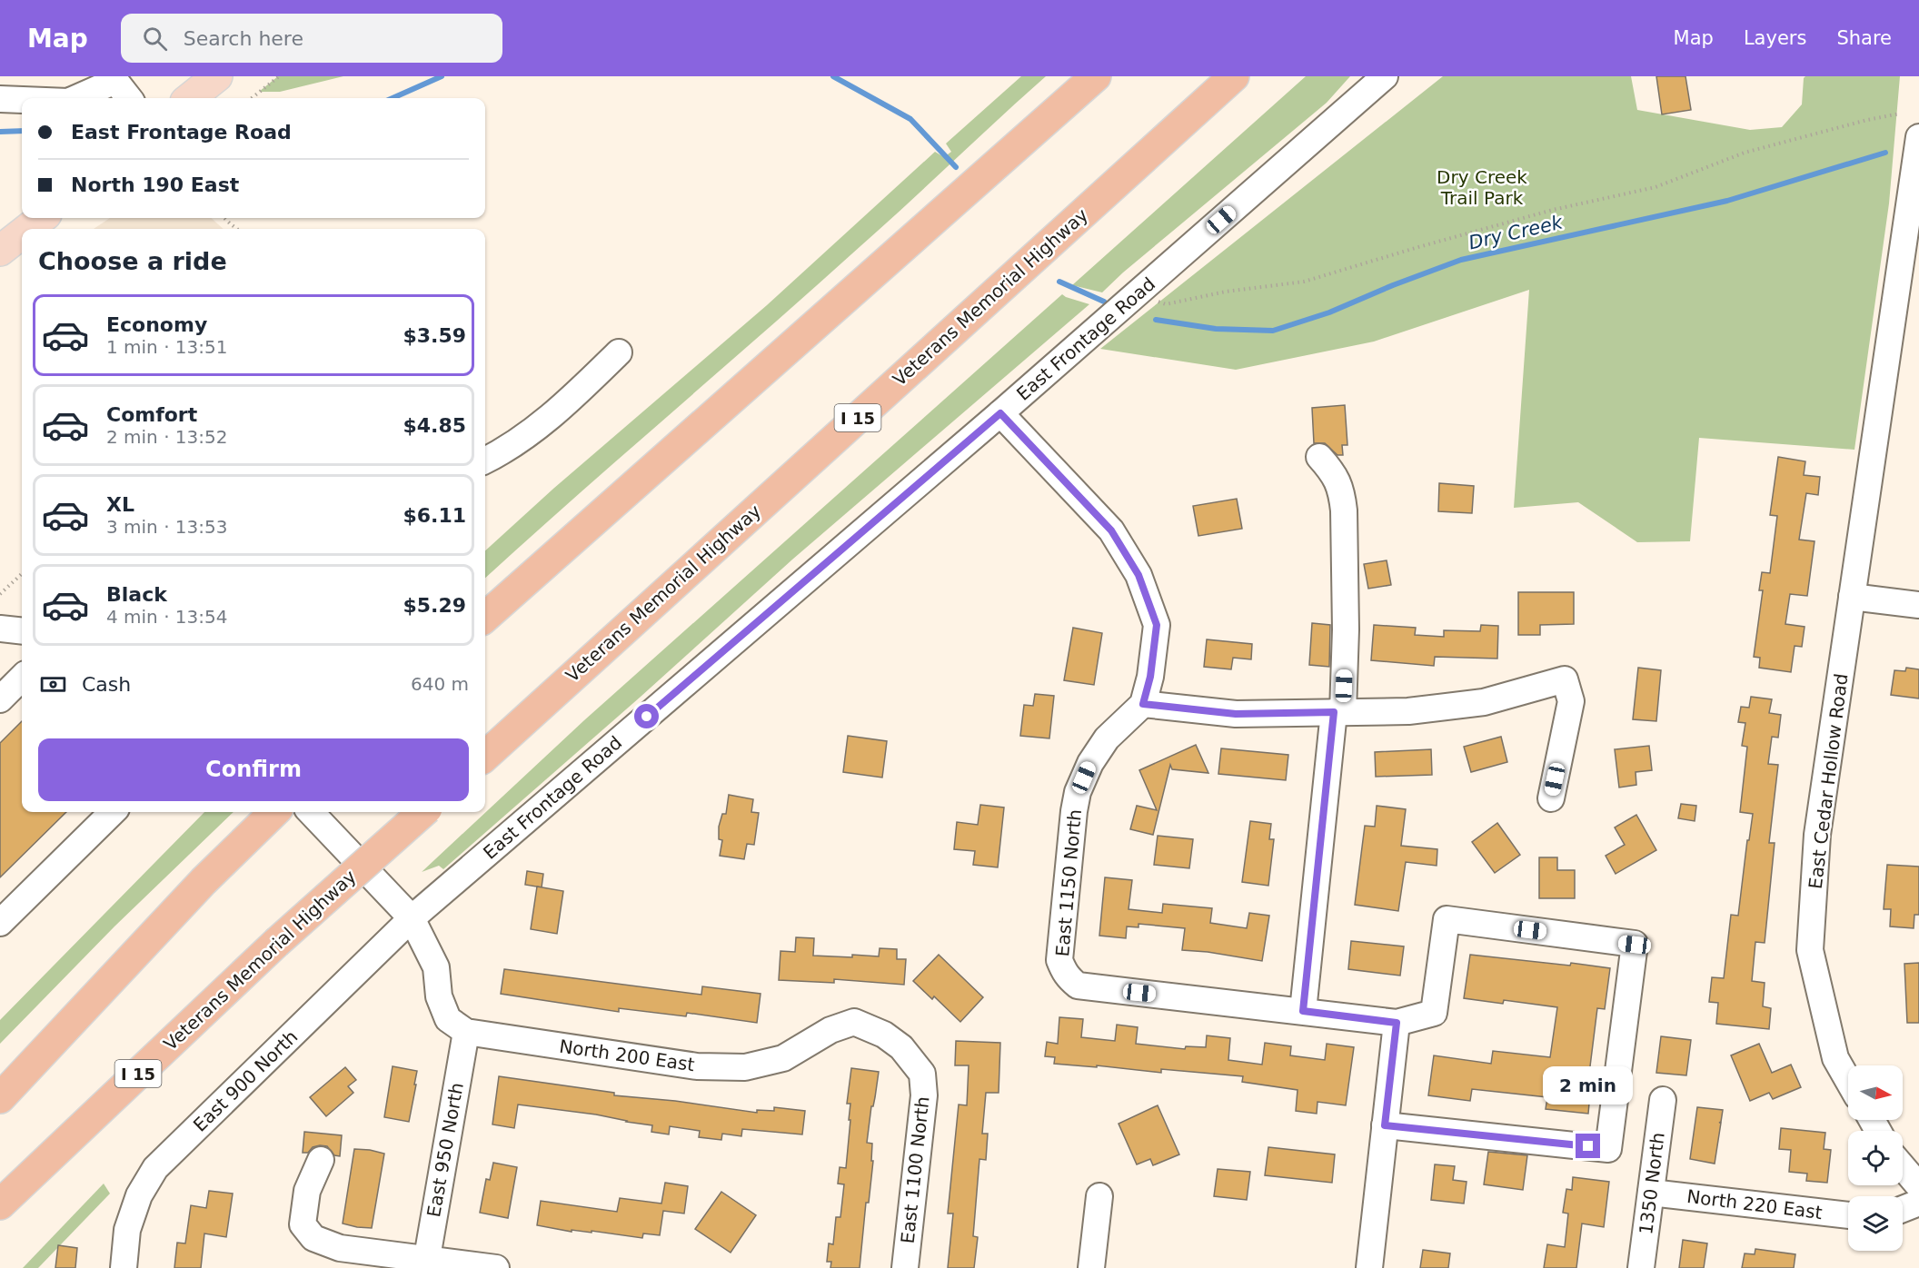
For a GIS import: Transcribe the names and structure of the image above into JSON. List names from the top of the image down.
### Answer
{
  "streets": {
    "highway": ["Veterans Memorial Highway", "I 15"],
    "street": [
      "East Frontage Road",
      "East Cedar Hollow Road",
      "East 1150 North",
      "North 200 East",
      "East 900 North",
      "East 950 North",
      "East 1100 North",
      "1350 North",
      "North 220 East"
    ]
  },
  "crossings": [
    ["East Frontage Road", "East 900 North"],
    ["North 200 East", "East 950 North"],
    ["North 200 East", "East 1100 North"],
    ["1350 North", "North 220 East"]
  ],
  "water": ["Dry Creek"],
  "parks": ["Dry Creek Trail Park"],
  "north": "right",
  "page": {
    "header": "Map",
    "search": "Search here",
    "nav": ["Map", "Layers", "Share"],
    "banner": ["East Frontage Road", "North 190 East"],
    "heading": "Choose a ride",
    "list": [
      {
        "name": "Economy",
        "note": "1 min · 13:51",
        "value": "$3.59"
      },
      {
        "name": "Comfort",
        "note": "2 min · 13:52",
        "value": "$4.85"
      },
      {
        "name": "XL",
        "note": "3 min · 13:53",
        "value": "$6.11"
      },
      {
        "name": "Black",
        "note": "4 min · 13:54",
        "value": "$5.29"
      }
    ],
    "pay": ["Cash", "640 m"],
    "buttons": "Confirm",
    "bubble": "2 min"
  }
}
